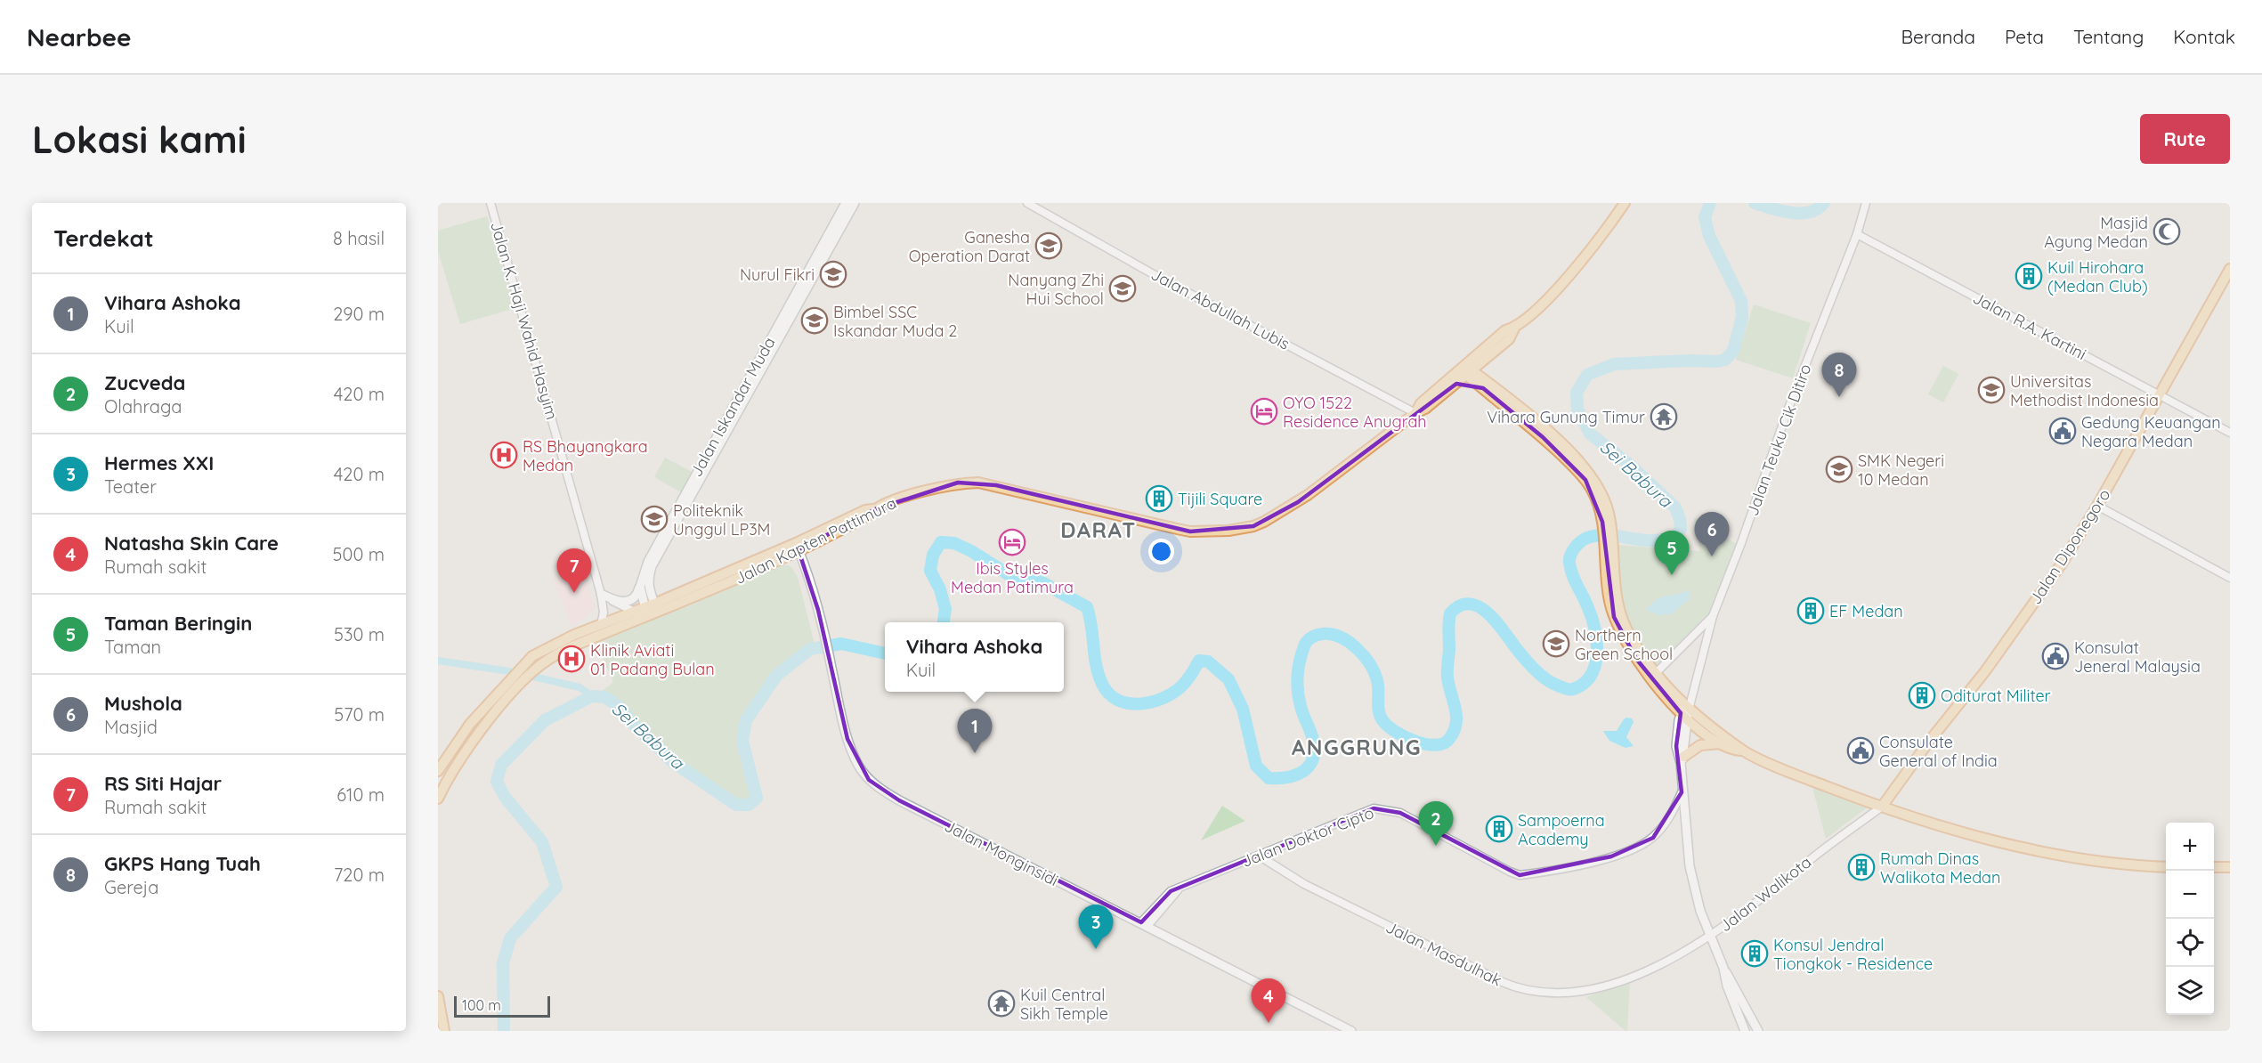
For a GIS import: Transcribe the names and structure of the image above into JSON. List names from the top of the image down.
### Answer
{
  "streets": {
    "main road": [
      "Jalan Iskandar Muda",
      "Jalan Kapten Pattimura",
      "Jalan Diponegoro",
      "Jalan Monginsidi"
    ],
    "street": [
      "Jalan Abdullah Lubis",
      "Jalan K. Haji Wahid Hasyim",
      "Jalan R.A. Kartini",
      "Jalan Teuku Cik Ditiro",
      "Jalan Doktor Cipto",
      "Jalan Walikota",
      "Jalan Masdulhak"
    ]
  },
  "crossings": [
    ["Jalan Abdullah Lubis", "Jalan Kapten Pattimura"],
    ["Jalan R.A. Kartini", "Jalan Teuku Cik Ditiro"],
    ["Jalan R.A. Kartini", "Jalan Diponegoro"],
    ["Jalan Iskandar Muda", "Jalan Kapten Pattimura"],
    ["Jalan Kapten Pattimura", "Jalan Monginsidi"],
    ["Jalan Diponegoro", "Jalan Walikota"],
    ["Jalan Doktor Cipto", "Jalan Monginsidi"],
    ["Jalan Doktor Cipto", "Jalan Masdulhak"],
    ["Jalan Walikota", "Jalan Masdulhak"]
  ],
  "districts": ["DARAT", "ANGGRUNG"],
  "water": ["Sei Babura"],
  "places": {
    "mosque": ["Masjid Agung Medan"],
    "school or university": [
      "Ganesha Operation Darat",
      "Nurul Fikri",
      "Nanyang Zhi Hui School",
      "Bimbel SSC Iskandar Muda 2",
      "Universitas Methodist Indonesia",
      "SMK Negeri 10 Medan",
      "Politeknik Unggul LP3M",
      "Northern Green School"
    ],
    "building": [
      "Kuil Hirohara (Medan Club)",
      "Tijili Square",
      "EF Medan",
      "Oditurat Militer",
      "Sampoerna Academy",
      "Rumah Dinas Walikota Medan",
      "Konsul Jendral Tiongkok - Residence"
    ],
    "hotel": ["OYO 1522 Residence Anugrah", "Ibis Styles Medan Patimura"],
    "temple": ["Vihara Gunung Timur", "Kuil Central Sikh Temple"],
    "public building": ["Gedung Keuangan Negara Medan", "Konsulat Jeneral Malaysia", "Consulate General of India"],
    "hospital": ["RS Bhayangkara Medan", "Klinik Aviati 01 Padang Bulan"]
  },
  "scale_bar": "100 m",
  "page": {
    "header": "Nearbee",
    "nav": [
      "Beranda",
      "Peta",
      "Tentang",
      "Kontak"
    ],
    "buttons": "Rute",
    "title": "Lokasi kami",
    "heading": ["Terdekat", "8 hasil"],
    "list": [
      {
        "mark": "1",
        "name": "Vihara Ashoka",
        "note": "Kuil",
        "value": "290 m"
      },
      {
        "mark": "2",
        "name": "Zucveda",
        "note": "Olahraga",
        "value": "420 m"
      },
      {
        "mark": "3",
        "name": "Hermes XXI",
        "note": "Teater",
        "value": "420 m"
      },
      {
        "mark": "4",
        "name": "Natasha Skin Care",
        "note": "Rumah sakit",
        "value": "500 m"
      },
      {
        "mark": "5",
        "name": "Taman Beringin",
        "note": "Taman",
        "value": "530 m"
      },
      {
        "mark": "6",
        "name": "Mushola",
        "note": "Masjid",
        "value": "570 m"
      },
      {
        "mark": "7",
        "name": "RS Siti Hajar",
        "note": "Rumah sakit",
        "value": "610 m"
      },
      {
        "mark": "8",
        "name": "GKPS Hang Tuah",
        "note": "Gereja",
        "value": "720 m"
      }
    ],
    "pins": [
      "8",
      "6",
      "5",
      "7",
      "1",
      "2",
      "3",
      "4"
    ],
    "popup": ["Vihara Ashoka", "Kuil"],
    "map_buttons": ["+", "−"],
    "scale": "100 m"
  }
}
